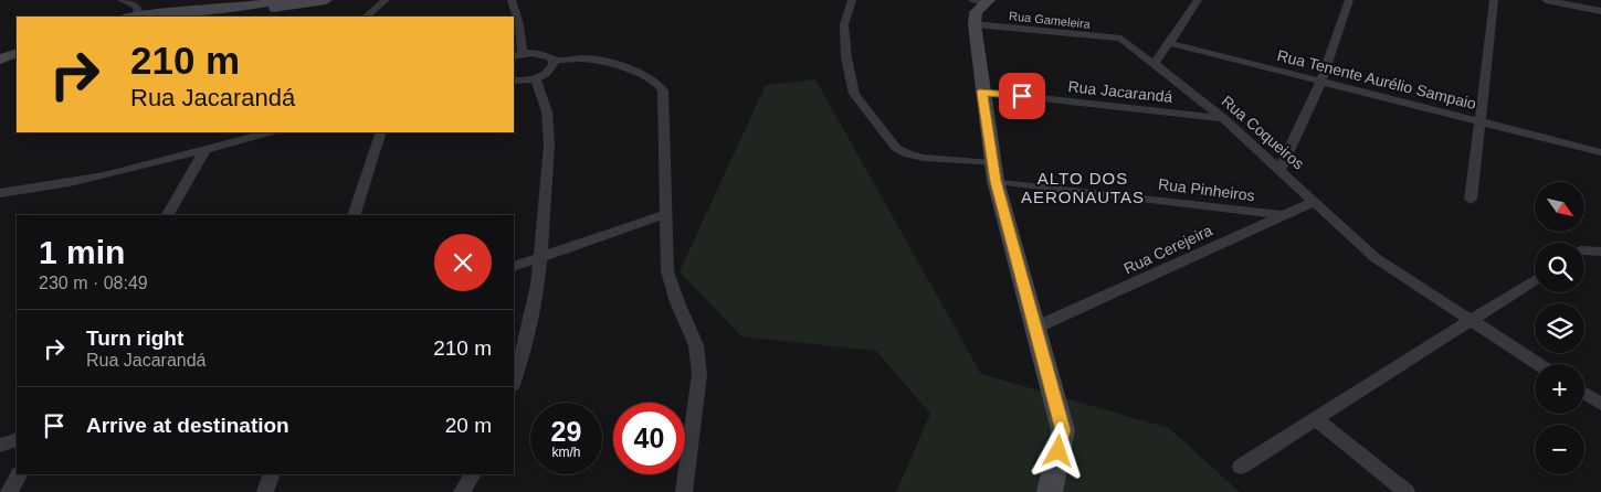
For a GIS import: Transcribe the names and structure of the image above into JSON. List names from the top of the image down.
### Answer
{
  "streets": {
    "street": [
      "Rua Gameleira",
      "Rua Tenente Aurélio Sampaio",
      "Rua Jacarandá",
      "Rua Coqueiros",
      "Rua Pinheiros",
      "Rua Cerejeira"
    ]
  },
  "crossings": [
    ["Rua Gameleira", "Rua Coqueiros"],
    ["Rua Jacarandá", "Rua Coqueiros"],
    ["Rua Coqueiros", "Rua Cerejeira"],
    ["Rua Pinheiros", "Rua Cerejeira"]
  ],
  "districts": ["ALTO DOS AERONAUTAS"],
  "north": "bottom right",
  "page": {
    "turn": ["210 m", "Rua Jacarandá"],
    "map_buttons": ["+", "−"],
    "heading": ["1 min", "230 m · 08:49"],
    "list": [
      {
        "name": "Turn right",
        "note": "Rua Jacarandá",
        "value": "210 m"
      },
      {
        "name": "Arrive at destination",
        "value": "20 m"
      }
    ],
    "speed": "29 km/h",
    "limit": "40"
  }
}
